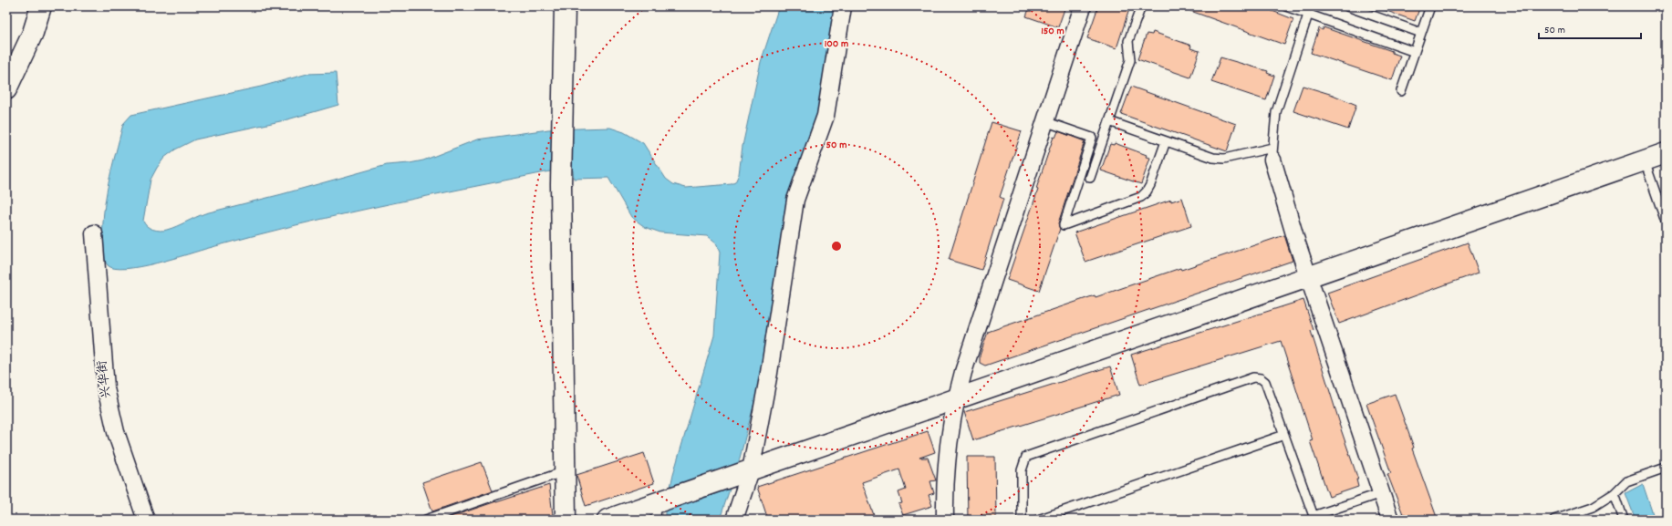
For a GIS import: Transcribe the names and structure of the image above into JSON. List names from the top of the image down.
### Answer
{
  "streets": {
    "street": ["兴华街"]
  },
  "scale_bar": "50 m",
  "rings": ["150 m", "100 m", "50 m"]
}
